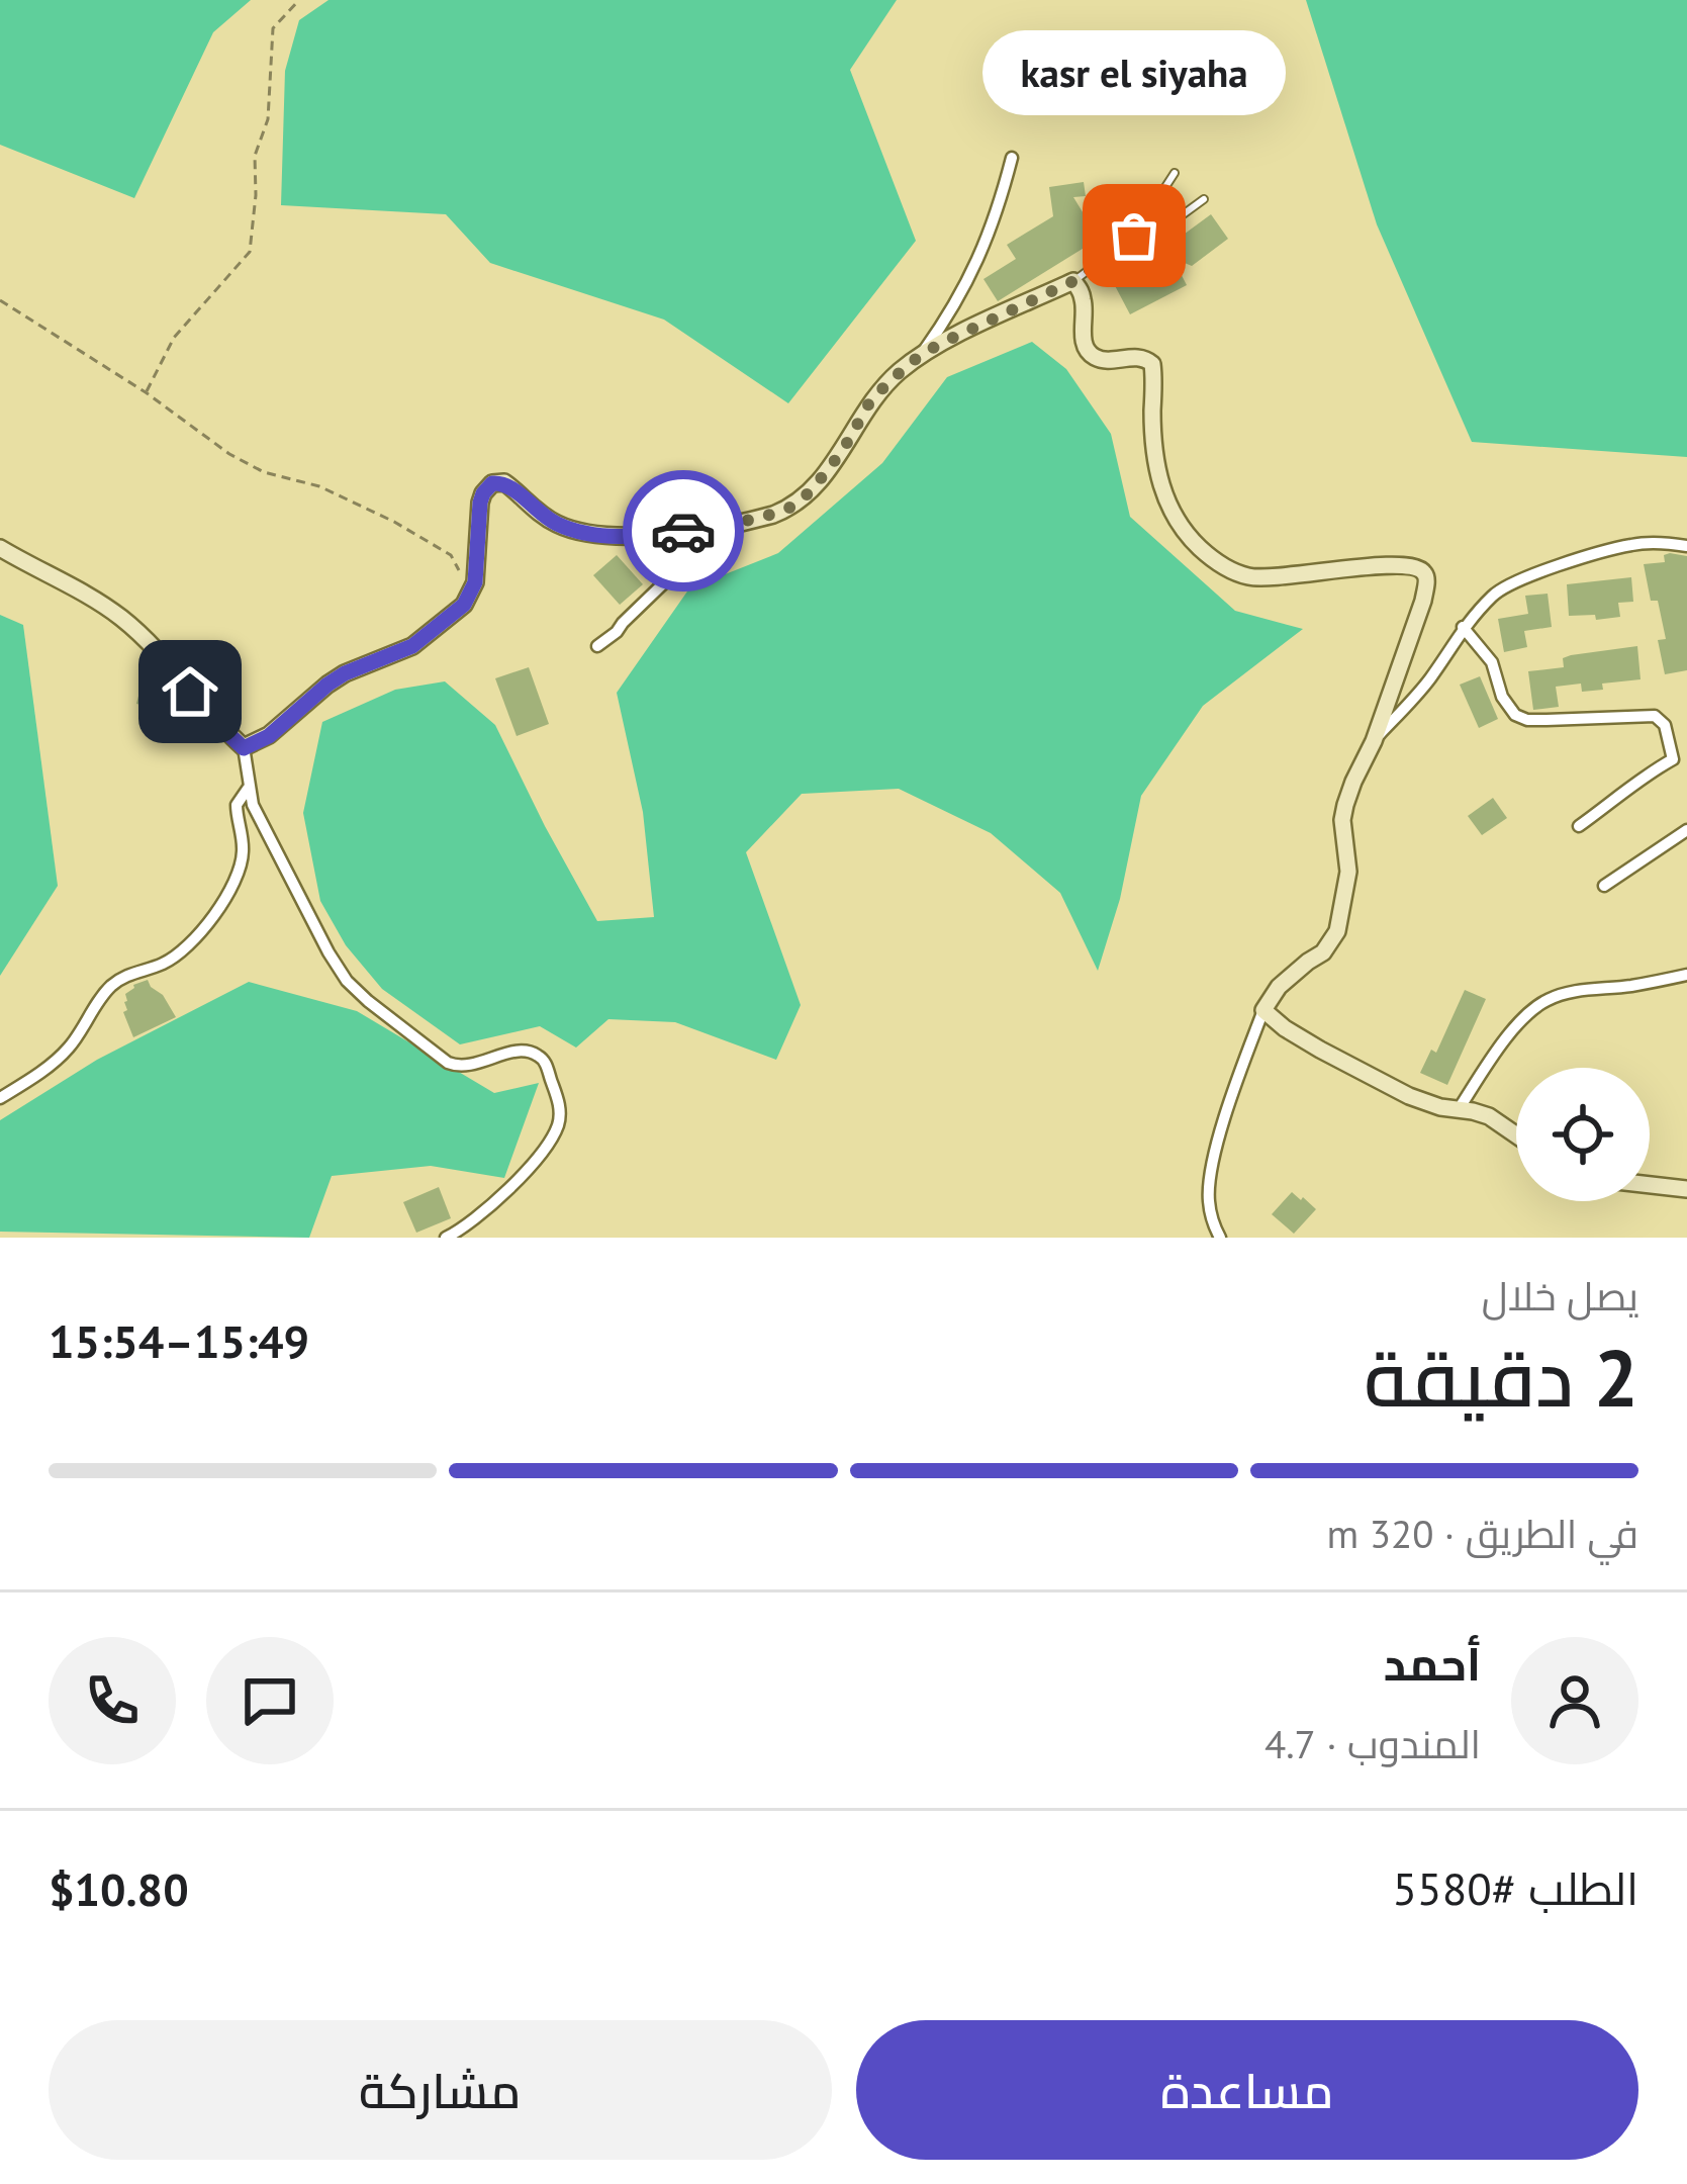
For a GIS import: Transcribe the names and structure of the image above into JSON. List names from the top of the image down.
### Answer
{
  "places": ["kasr el siyaha"],
  "page": {
    "bubble": "kasr el siyaha",
    "heading": ["2 دقيقة", "يصل خلال", "15:49–15:54"],
    "panel": [
      "أحمد",
      "المندوب · 4.7",
      "الطلب #5580",
      "$10.80"
    ],
    "bar": "في الطريق · 320 m",
    "buttons": ["مساعدة", "مشاركة"]
  }
}
